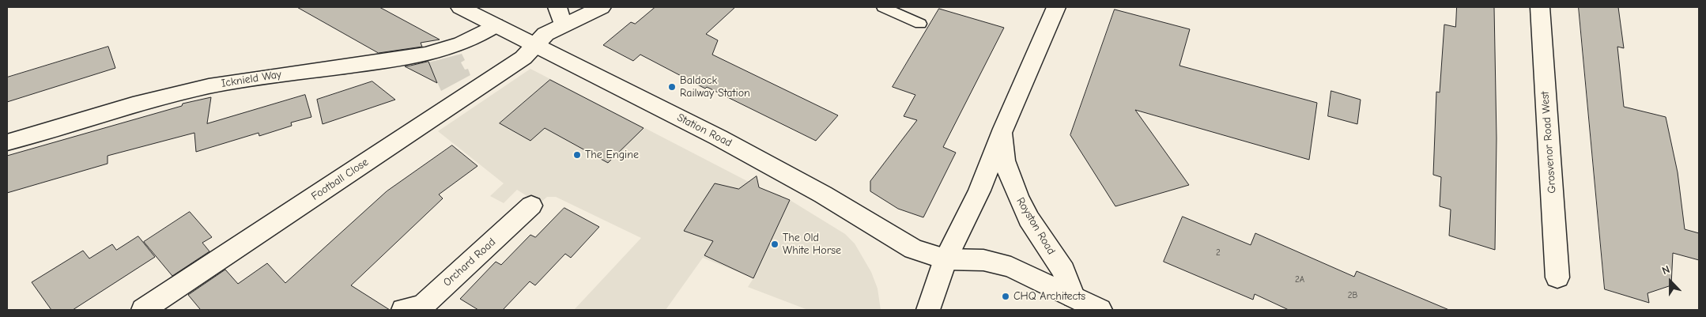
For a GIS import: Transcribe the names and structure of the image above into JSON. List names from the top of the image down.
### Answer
{
  "streets": {
    "street": [
      "Icknield Way",
      "Station Road",
      "Grosvenor Road West",
      "Football Close",
      "Royston Road",
      "Orchard Road"
    ]
  },
  "crossings": [
    ["Icknield Way", "Station Road"],
    ["Station Road", "Football Close"],
    ["Station Road", "Royston Road"]
  ],
  "places": [
    "Baldock Railway Station",
    "The Engine",
    "The Old White Horse",
    "CHQ Architects"
  ],
  "house_numbers": ["2", "2A", "2B"],
  "north": "top"
}
